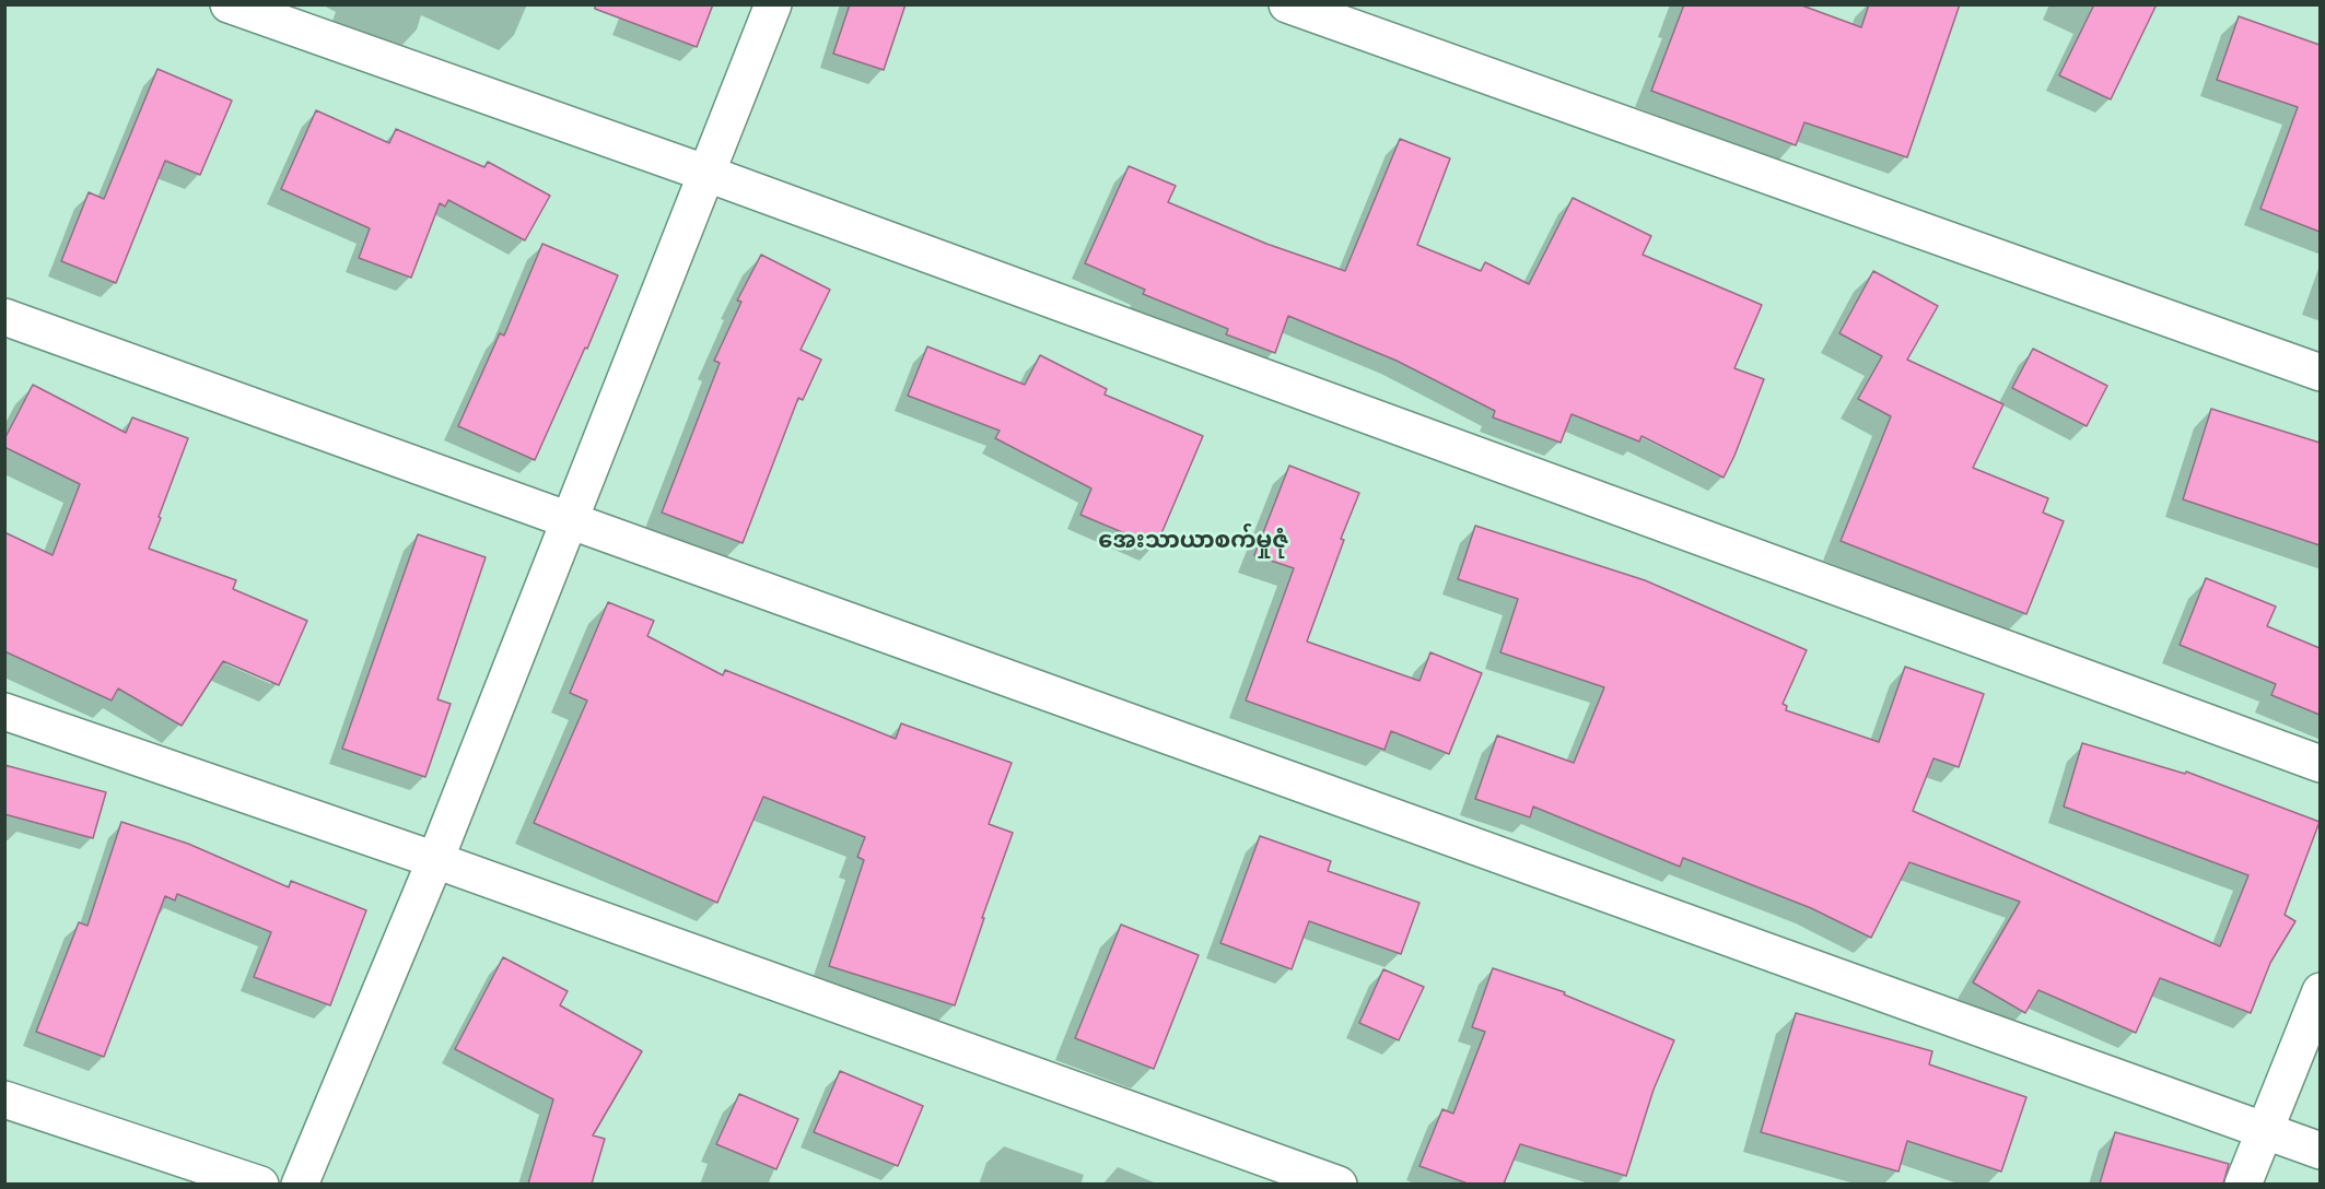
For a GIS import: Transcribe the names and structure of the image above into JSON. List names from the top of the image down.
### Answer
{
  "districts": ["အေးသာယာစက်မှုဇုံ"]
}
